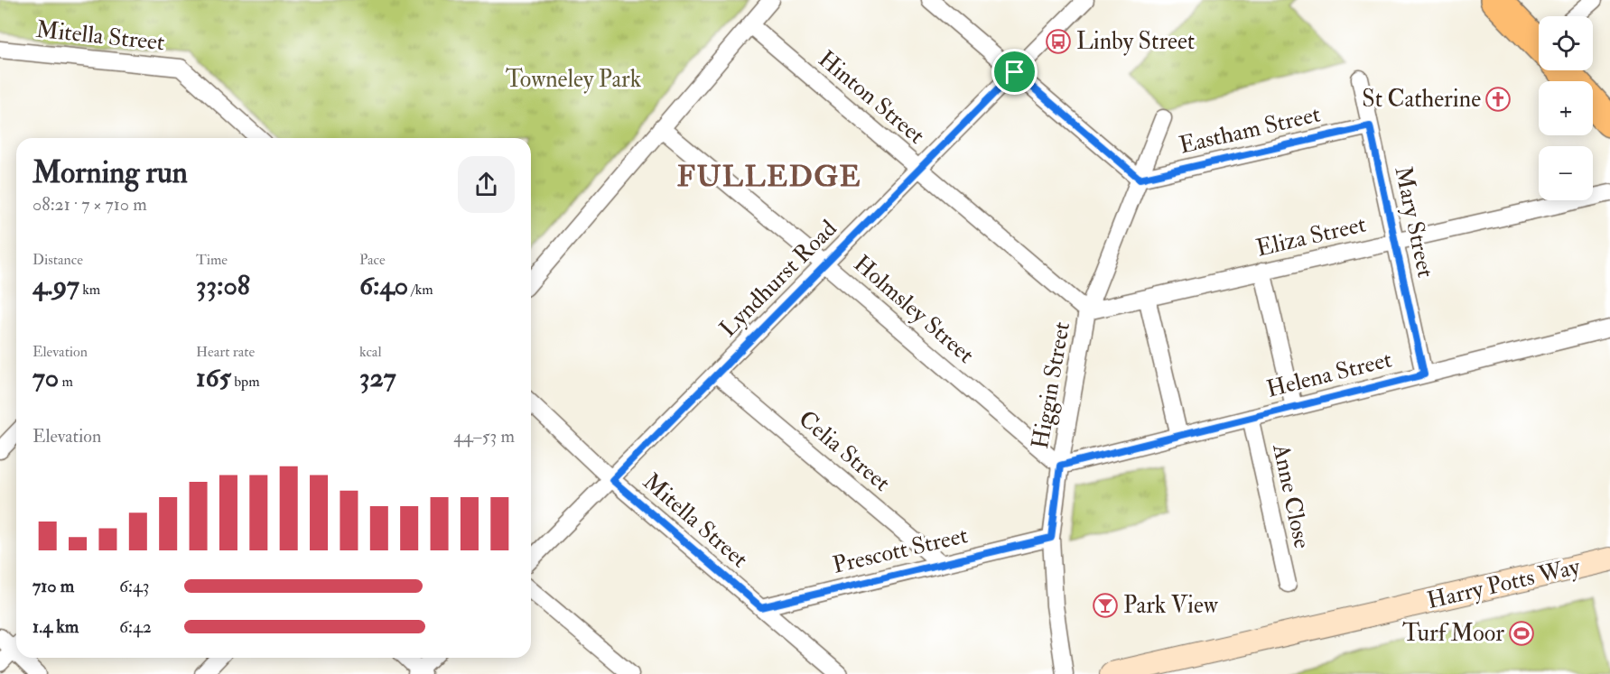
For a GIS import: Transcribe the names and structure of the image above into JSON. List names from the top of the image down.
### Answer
{
  "streets": {
    "street": [
      "Mitella Street",
      "Hinton Street",
      "Eastham Street",
      "Mary Street",
      "Eliza Street",
      "Lyndhurst Road",
      "Holmsley Street",
      "Helena Street",
      "Higgin Street",
      "Celia Street",
      "Anne Close",
      "Prescott Street",
      "Harry Potts Way"
    ]
  },
  "crossings": [
    ["Mitella Street", "Lyndhurst Road"],
    ["Mitella Street", "Prescott Street"],
    ["Hinton Street", "Eliza Street"],
    ["Hinton Street", "Lyndhurst Road"],
    ["Hinton Street", "Higgin Street"],
    ["Eastham Street", "Mary Street"],
    ["Eastham Street", "Higgin Street"],
    ["Mary Street", "Eliza Street"],
    ["Mary Street", "Helena Street"],
    ["Eliza Street", "Higgin Street"],
    ["Lyndhurst Road", "Holmsley Street"],
    ["Lyndhurst Road", "Celia Street"],
    ["Holmsley Street", "Helena Street"],
    ["Holmsley Street", "Higgin Street"],
    ["Helena Street", "Higgin Street"],
    ["Helena Street", "Anne Close"],
    ["Higgin Street", "Prescott Street"],
    ["Celia Street", "Prescott Street"]
  ],
  "districts": ["FULLEDGE"],
  "parks": ["Towneley Park"],
  "places": {
    "bus stop": ["Linby Street"],
    "church": ["St Catherine"],
    "bar": ["Park View"],
    "sports": ["Turf Moor"]
  },
  "page": {
    "map_buttons": ["+", "−"],
    "heading": ["Morning run", "08:21 · 7 × 710 m"],
    "stats": [
      ["Distance", "4.97 km"],
      ["Time", "33:08"],
      ["Pace", "6:40 /km"],
      ["Elevation", "70 m"],
      ["Heart rate", "165 bpm"],
      ["kcal", "327"]
    ],
    "chart": ["Elevation", "44–53 m"],
    "list": [
      {
        "name": "710 m",
        "note": "6:43"
      },
      {
        "name": "1.4 km",
        "note": "6:42"
      }
    ]
  }
}
